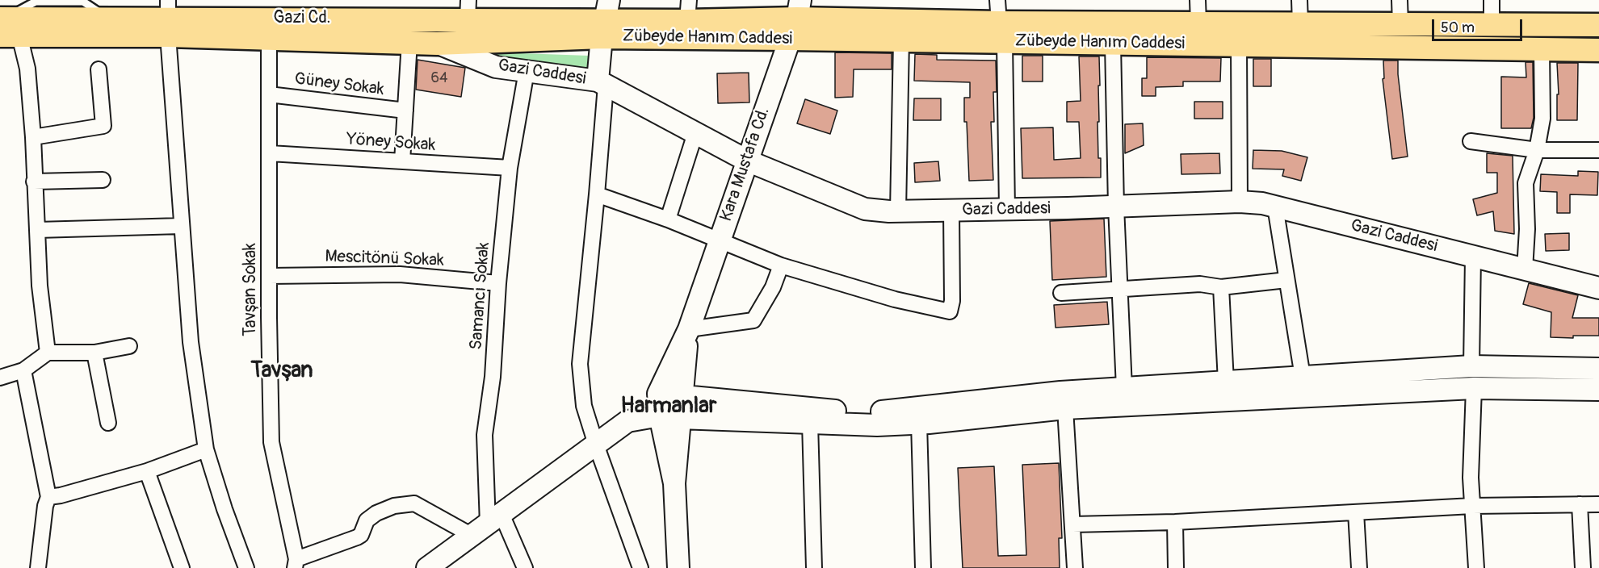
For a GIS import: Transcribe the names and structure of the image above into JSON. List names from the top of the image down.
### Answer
{
  "streets": {
    "main road": ["Gazi Cd.", "Zübeyde Hanım Caddesi"],
    "street": [
      "Gazi Caddesi",
      "Güney Sokak",
      "Yöney Sokak",
      "Kara Mustafa Cd.",
      "Mescitönü Sokak",
      "Tavşan Sokak",
      "Samancı Sokak"
    ]
  },
  "crossings": [
    ["Gazi Cd.", "Zübeyde Hanım Caddesi"],
    ["Gazi Cd.", "Gazi Caddesi"],
    ["Gazi Cd.", "Tavşan Sokak"],
    ["Zübeyde Hanım Caddesi", "Kara Mustafa Cd."],
    ["Gazi Caddesi", "Kara Mustafa Cd."],
    ["Gazi Caddesi", "Samancı Sokak"],
    ["Güney Sokak", "Tavşan Sokak"],
    ["Yöney Sokak", "Tavşan Sokak"],
    ["Yöney Sokak", "Samancı Sokak"],
    ["Mescitönü Sokak", "Tavşan Sokak"],
    ["Mescitönü Sokak", "Samancı Sokak"]
  ],
  "districts": ["Tavşan", "Harmanlar"],
  "house_numbers": ["64"],
  "scale_bar": "50 m"
}
